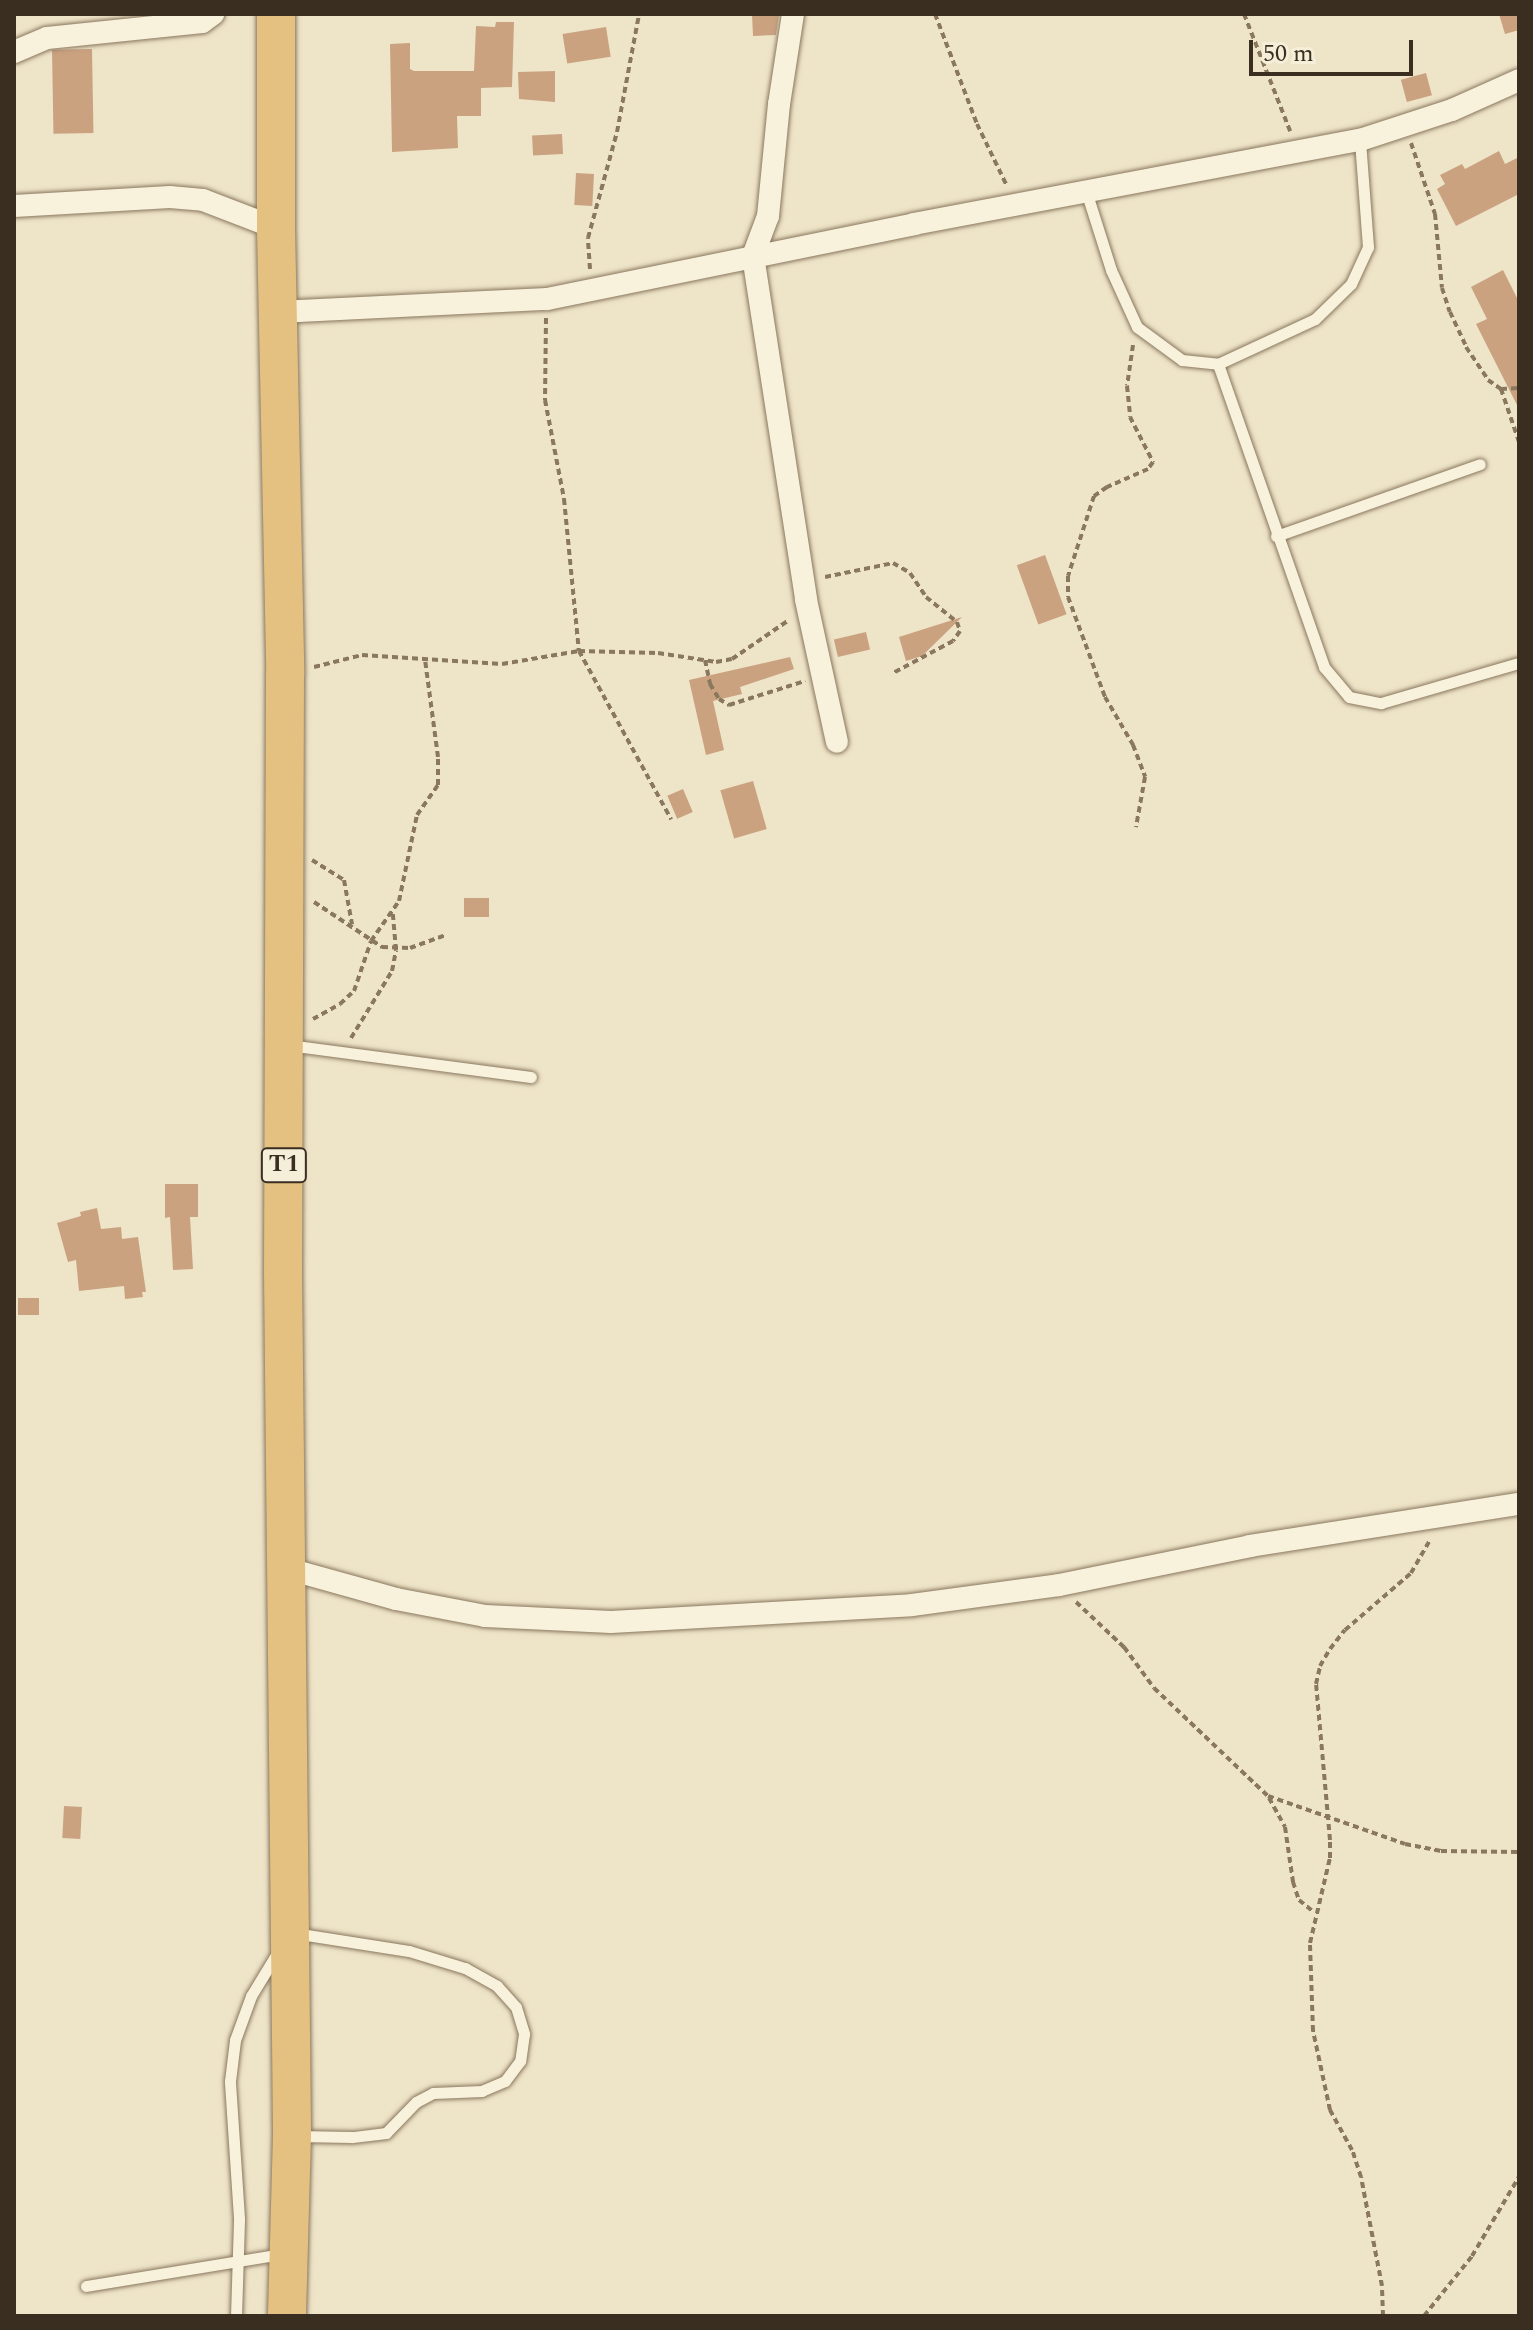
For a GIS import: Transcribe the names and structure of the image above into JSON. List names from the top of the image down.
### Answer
{
  "streets": {
    "highway": ["T1"]
  },
  "scale_bar": "50 m"
}
